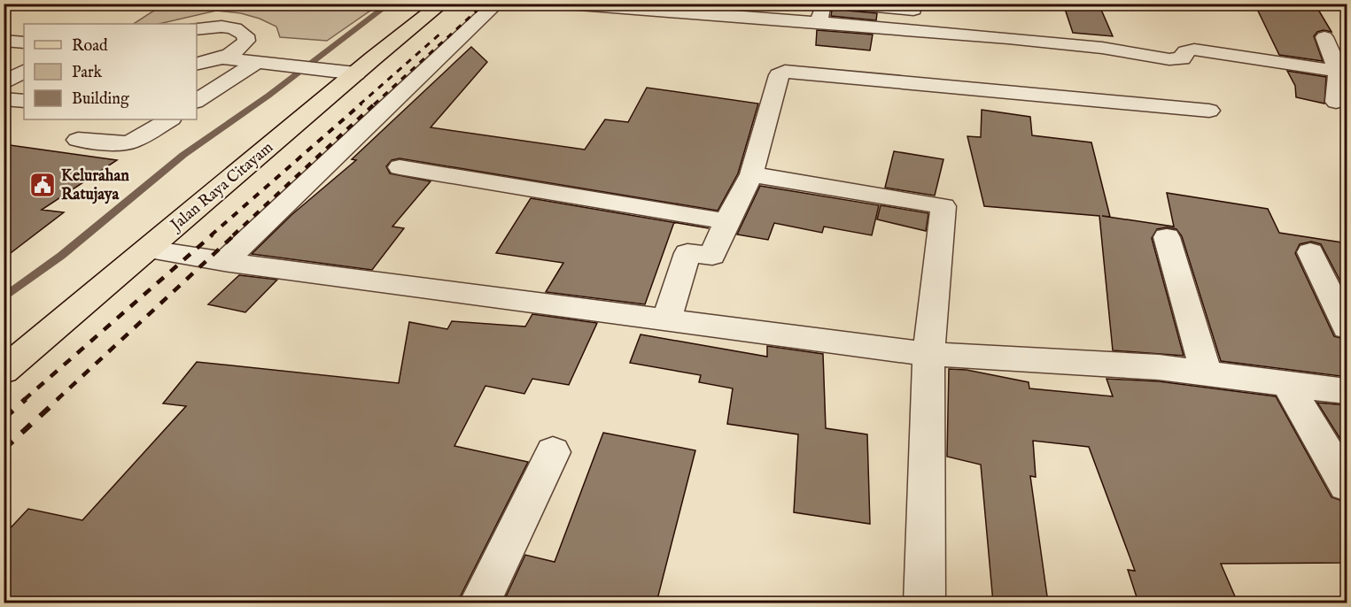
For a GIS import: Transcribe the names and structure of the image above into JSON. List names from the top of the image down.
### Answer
{
  "streets": {
    "main road": ["Jalan Raya Citayam"]
  },
  "places": {
    "public building": ["Kelurahan Ratujaya"]
  },
  "legend": ["Road", "Park", "Building"]
}
